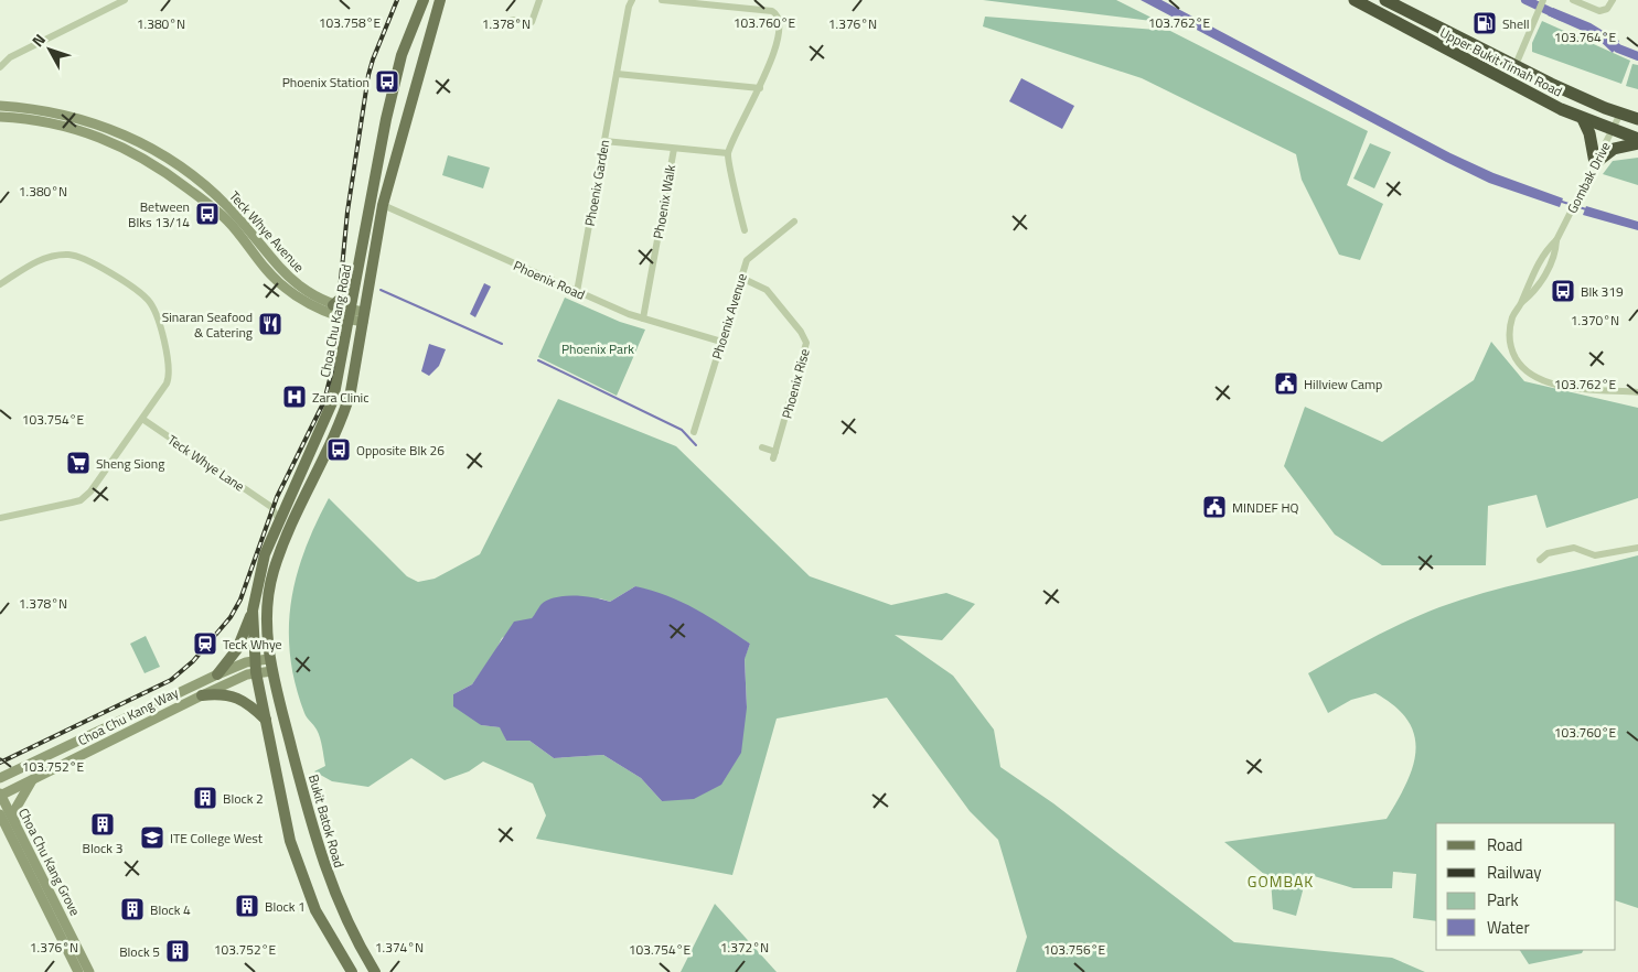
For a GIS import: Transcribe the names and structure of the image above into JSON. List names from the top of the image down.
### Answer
{
  "streets": {
    "highway": ["Upper Bukit Timah Road"],
    "main road": [
      "Teck Whye Avenue",
      "Choa Chu Kang Road",
      "Choa Chu Kang Way",
      "Bukit Batok Road",
      "Choa Chu Kang Grove"
    ],
    "street": [
      "Gombak Drive",
      "Phoenix Garden",
      "Phoenix Walk",
      "Phoenix Road",
      "Phoenix Avenue",
      "Phoenix Rise",
      "Teck Whye Lane"
    ]
  },
  "crossings": [
    ["Upper Bukit Timah Road", "Gombak Drive"],
    ["Phoenix Garden", "Phoenix Walk"],
    ["Phoenix Garden", "Phoenix Road"],
    ["Phoenix Walk", "Phoenix Road"],
    ["Teck Whye Avenue", "Choa Chu Kang Road"],
    ["Phoenix Road", "Phoenix Avenue"],
    ["Phoenix Road", "Choa Chu Kang Road"],
    ["Phoenix Avenue", "Phoenix Rise"],
    ["Choa Chu Kang Road", "Teck Whye Lane"],
    ["Choa Chu Kang Road", "Choa Chu Kang Way"],
    ["Choa Chu Kang Road", "Bukit Batok Road"],
    ["Choa Chu Kang Way", "Bukit Batok Road"],
    ["Choa Chu Kang Way", "Choa Chu Kang Grove"]
  ],
  "districts": ["GOMBAK"],
  "parks": ["Phoenix Park"],
  "places": {
    "fuel station": ["Shell"],
    "bus stop": [
      "Phoenix Station",
      "Between Blks 13/14",
      "Blk 319",
      "Opposite Blk 26"
    ],
    "restaurant": ["Sinaran Seafood & Catering"],
    "public building": ["Hillview Camp", "MINDEF HQ"],
    "hospital": ["Zara Clinic"],
    "supermarket": ["Sheng Siong"],
    "station": ["Teck Whye"],
    "building": [
      "Block 2",
      "Block 3",
      "Block 1",
      "Block 4",
      "Block 5"
    ],
    "school or university": ["ITE College West"]
  },
  "legend": [
    "Road",
    "Railway",
    "Park",
    "Water"
  ],
  "north": "top left",
  "coordinates": [
    "103.758°E",
    "103.762°E",
    "103.760°E",
    "1.380°N",
    "1.378°N",
    "1.376°N",
    "103.764°E",
    "1.370°N",
    "103.754°E",
    "103.752°E",
    "1.374°N",
    "1.372°N",
    "103.756°E"
  ]
}
